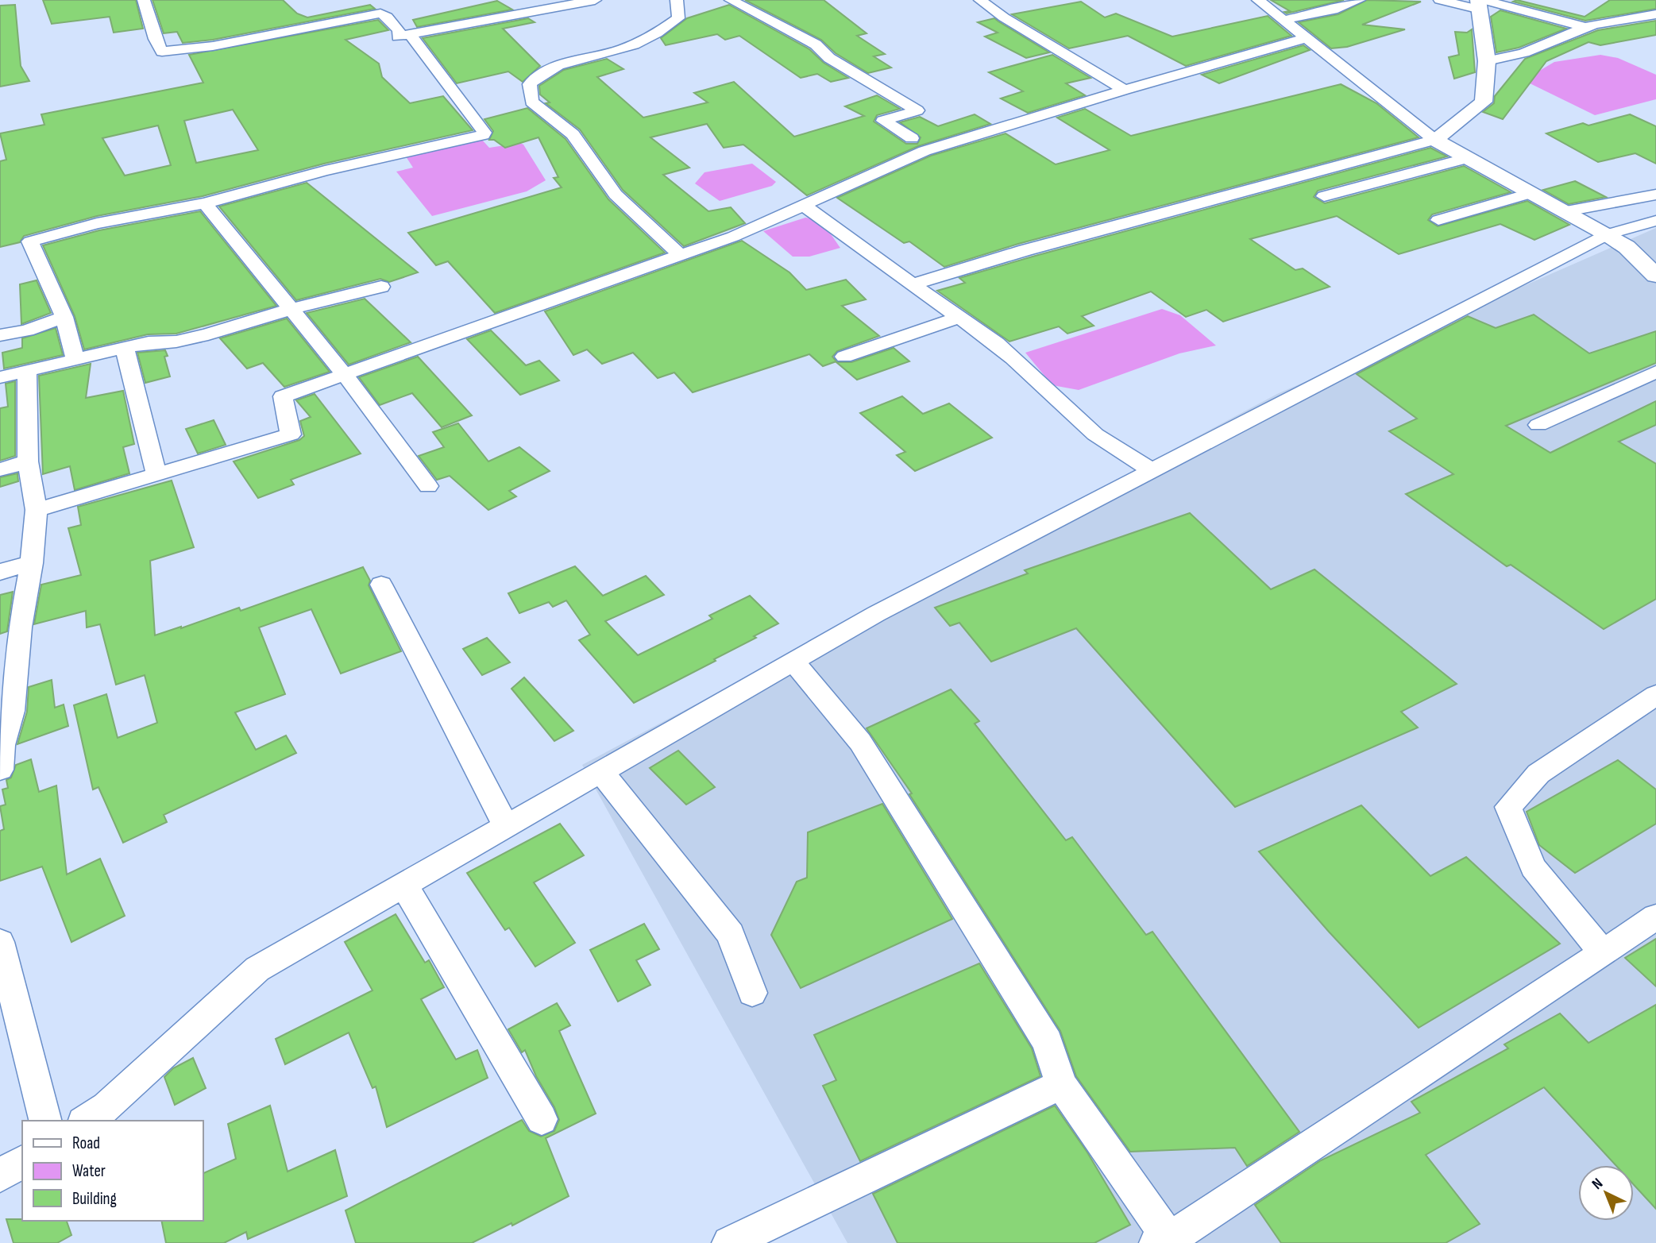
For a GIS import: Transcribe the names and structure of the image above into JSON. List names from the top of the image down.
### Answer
{
  "legend": ["Road", "Water", "Building"],
  "north": "top left"
}
